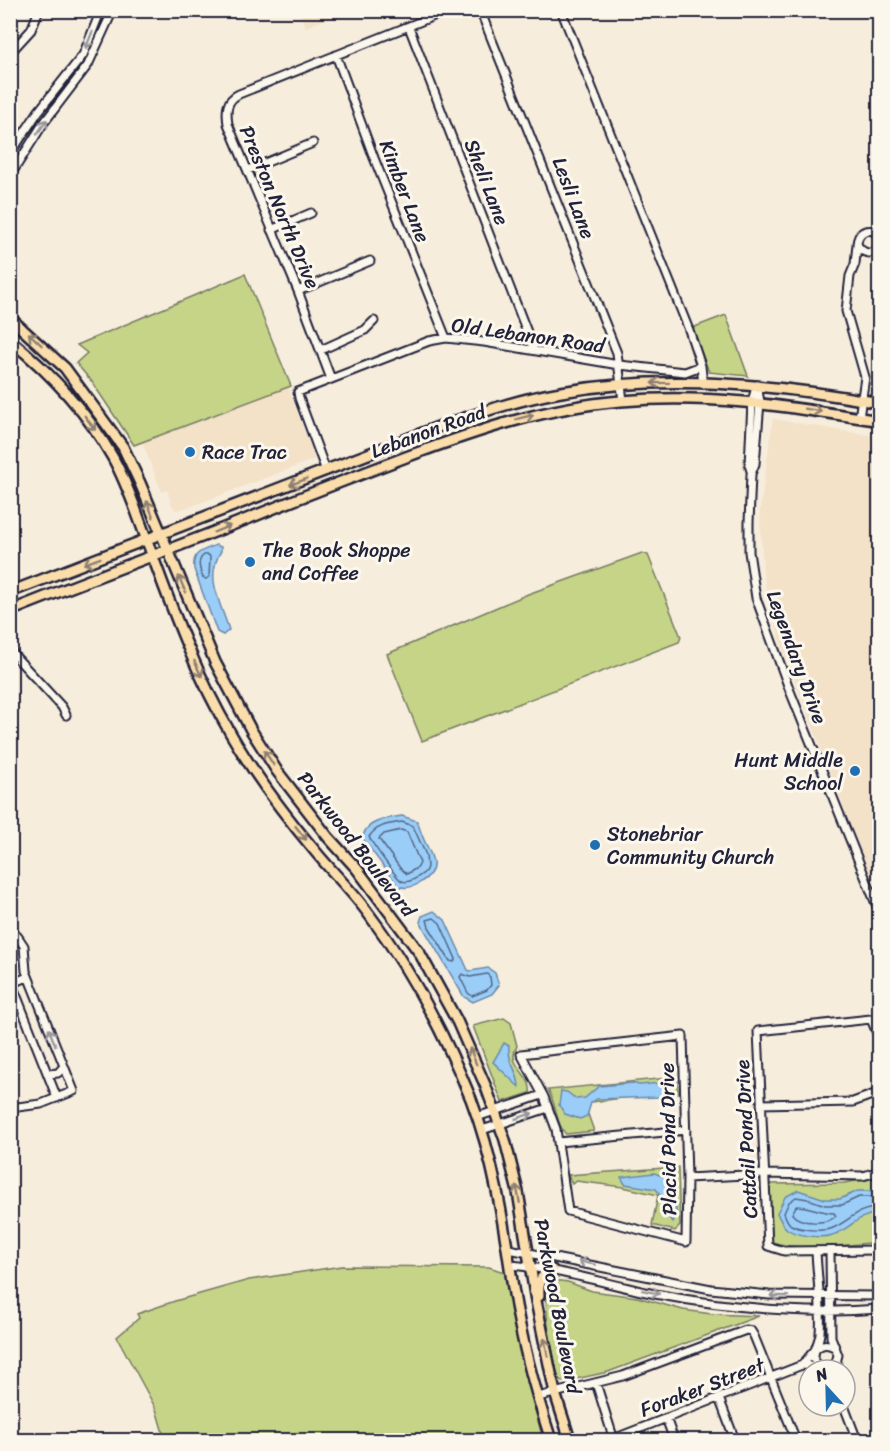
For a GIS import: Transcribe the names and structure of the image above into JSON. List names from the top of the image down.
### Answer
{
  "streets": {
    "main road": ["Lebanon Road", "Parkwood Boulevard"],
    "street": [
      "Sheli Lane",
      "Kimber Lane",
      "Lesli Lane",
      "Preston North Drive",
      "Old Lebanon Road",
      "Legendary Drive",
      "Placid Pond Drive",
      "Cattail Pond Drive",
      "Foraker Street"
    ]
  },
  "crossings": [
    ["Sheli Lane", "Preston North Drive"],
    ["Sheli Lane", "Old Lebanon Road"],
    ["Kimber Lane", "Preston North Drive"],
    ["Kimber Lane", "Old Lebanon Road"],
    ["Lesli Lane", "Old Lebanon Road"],
    ["Lesli Lane", "Lebanon Road"],
    ["Preston North Drive", "Old Lebanon Road"],
    ["Old Lebanon Road", "Lebanon Road"],
    ["Lebanon Road", "Legendary Drive"],
    ["Lebanon Road", "Parkwood Boulevard"]
  ],
  "places": [
    "Race Trac",
    "The Book Shoppe and Coffee",
    "Hunt Middle School",
    "Stonebriar Community Church"
  ],
  "north": "top"
}
